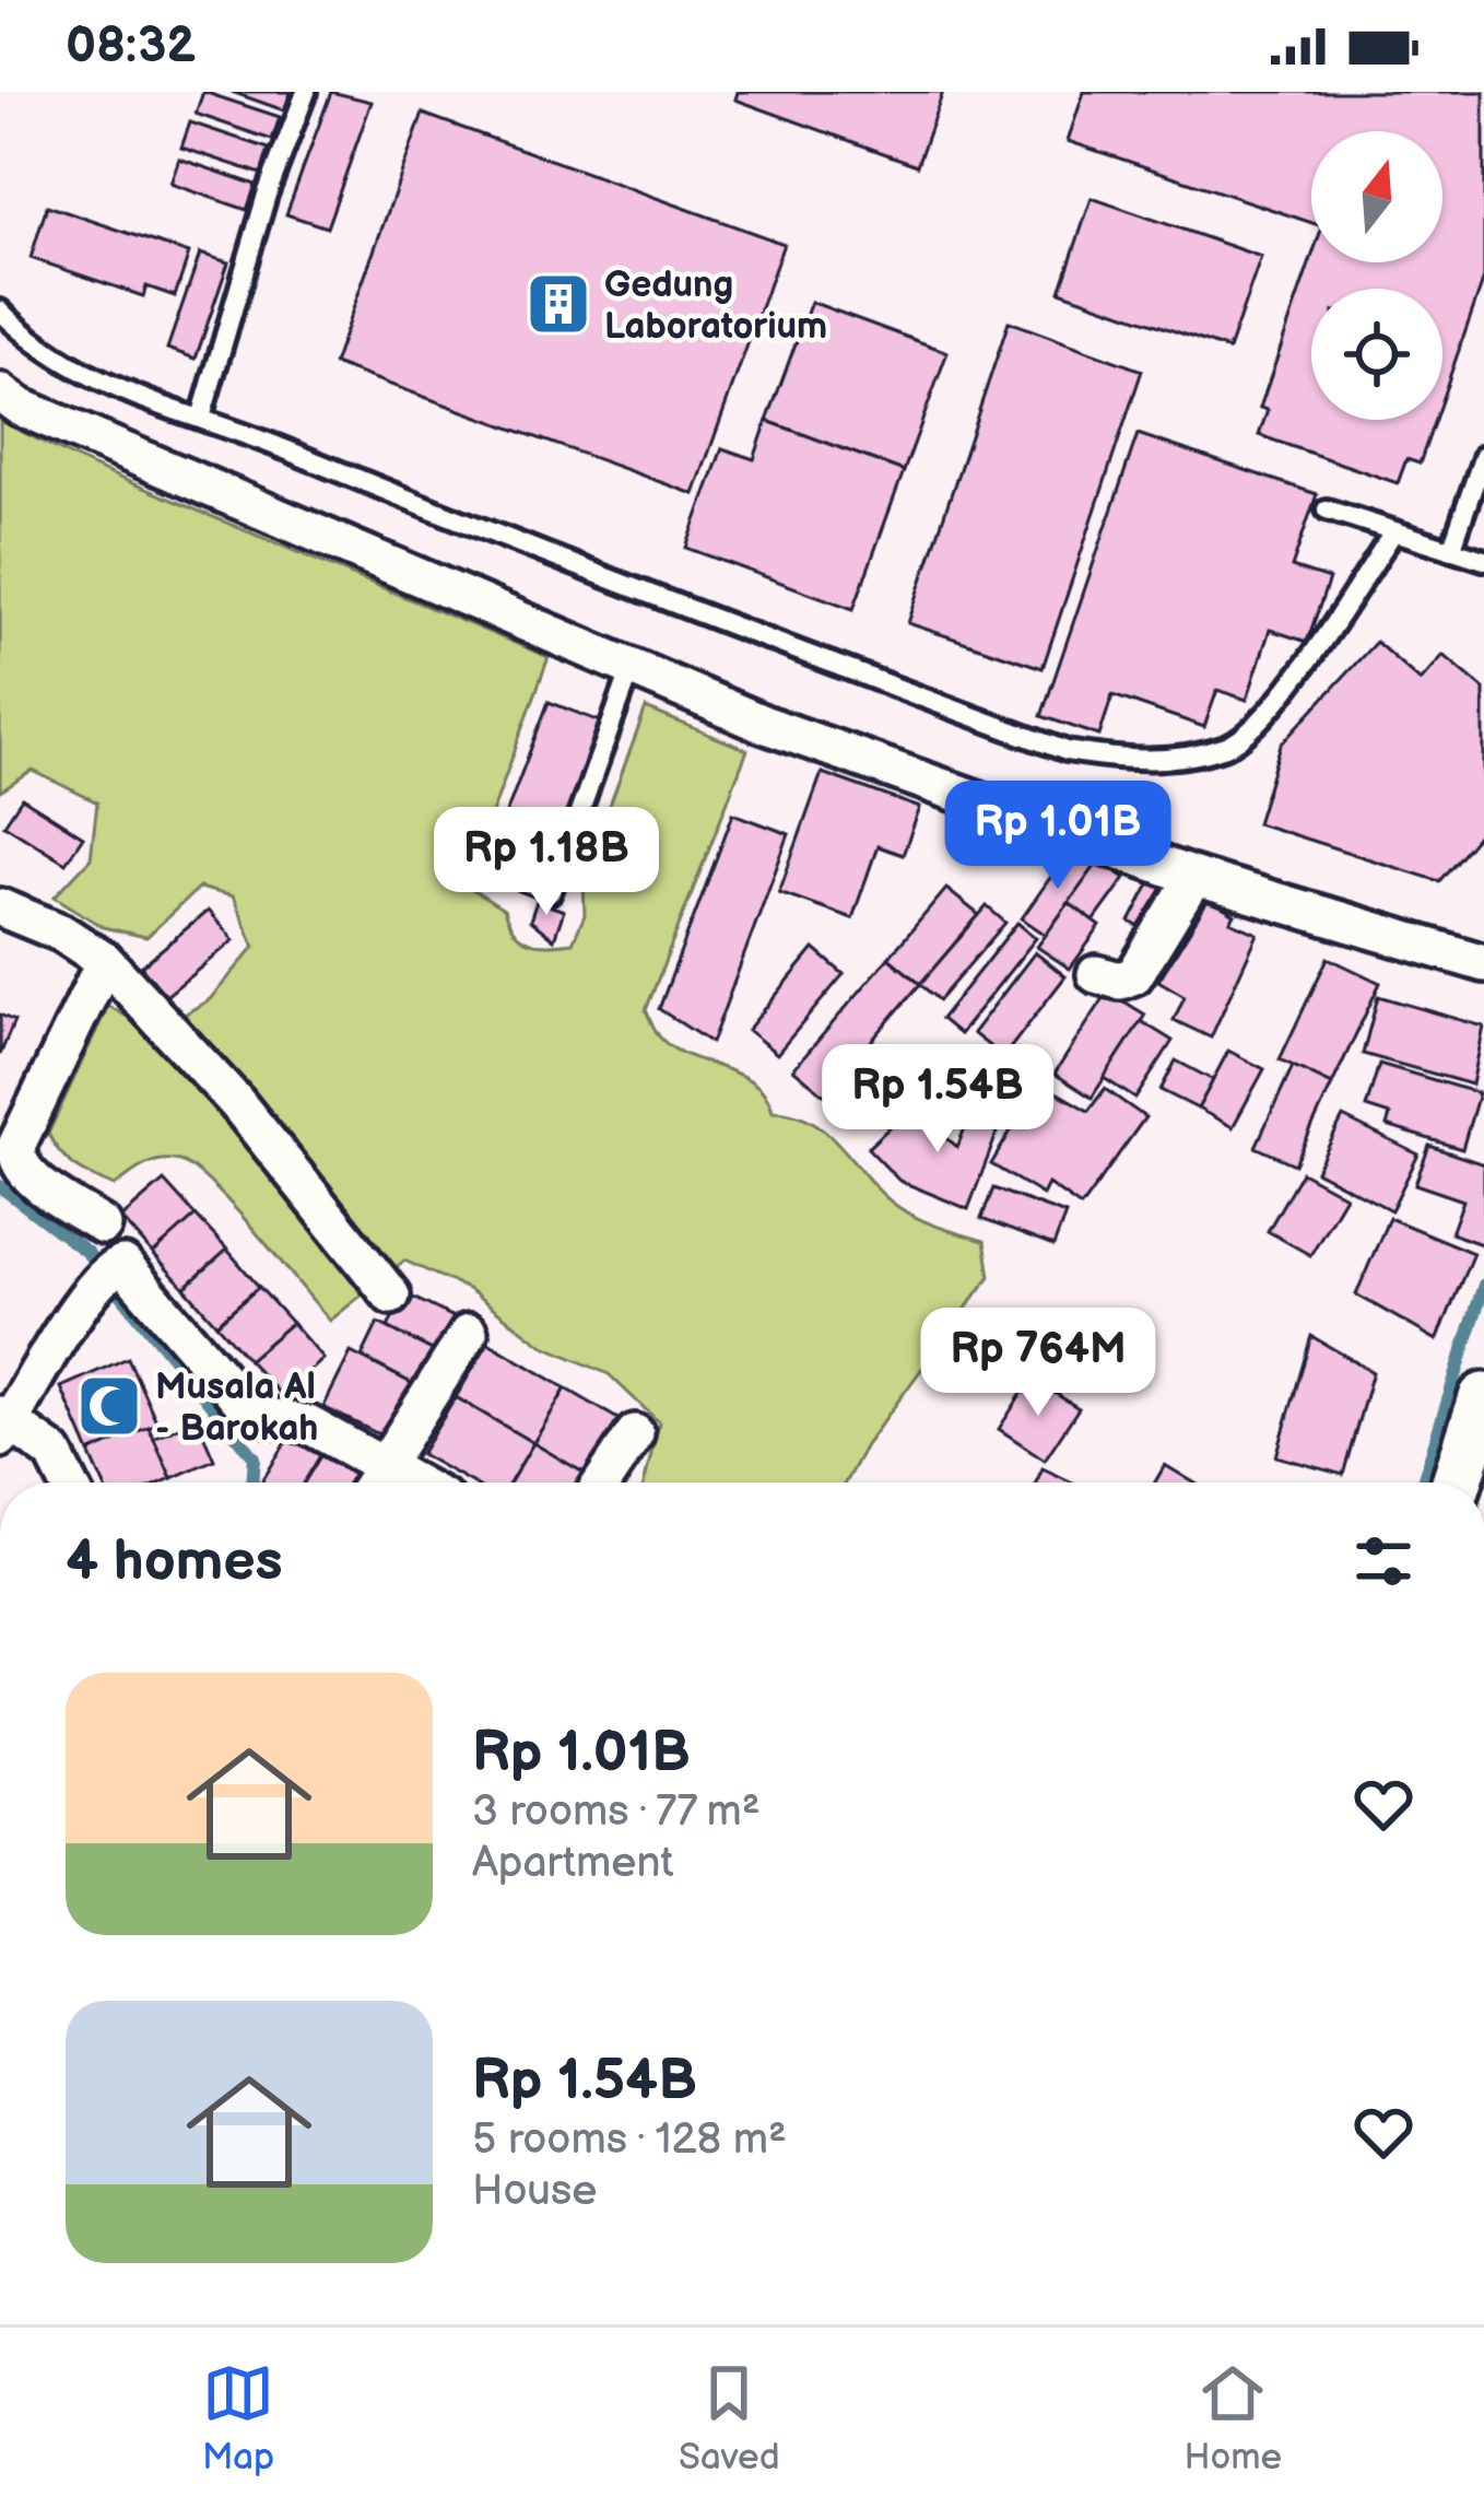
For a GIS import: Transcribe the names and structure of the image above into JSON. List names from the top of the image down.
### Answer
{
  "places": {
    "building": ["Gedung Laboratorium"],
    "mosque": ["Musala Al - Barokah"]
  },
  "north": "top",
  "page": {
    "status": "08:32",
    "price": [
      "Rp 1.01B",
      "Rp 1.18B",
      "Rp 1.54B",
      "Rp 764M"
    ],
    "heading": "4 homes",
    "list": [
      {
        "name": "Rp 1.01B",
        "note": "3 rooms · 77 m² · Apartment"
      },
      {
        "name": "Rp 1.54B",
        "note": "5 rooms · 128 m² · House"
      }
    ],
    "tabs": ["Map", "Saved", "Home"]
  }
}
